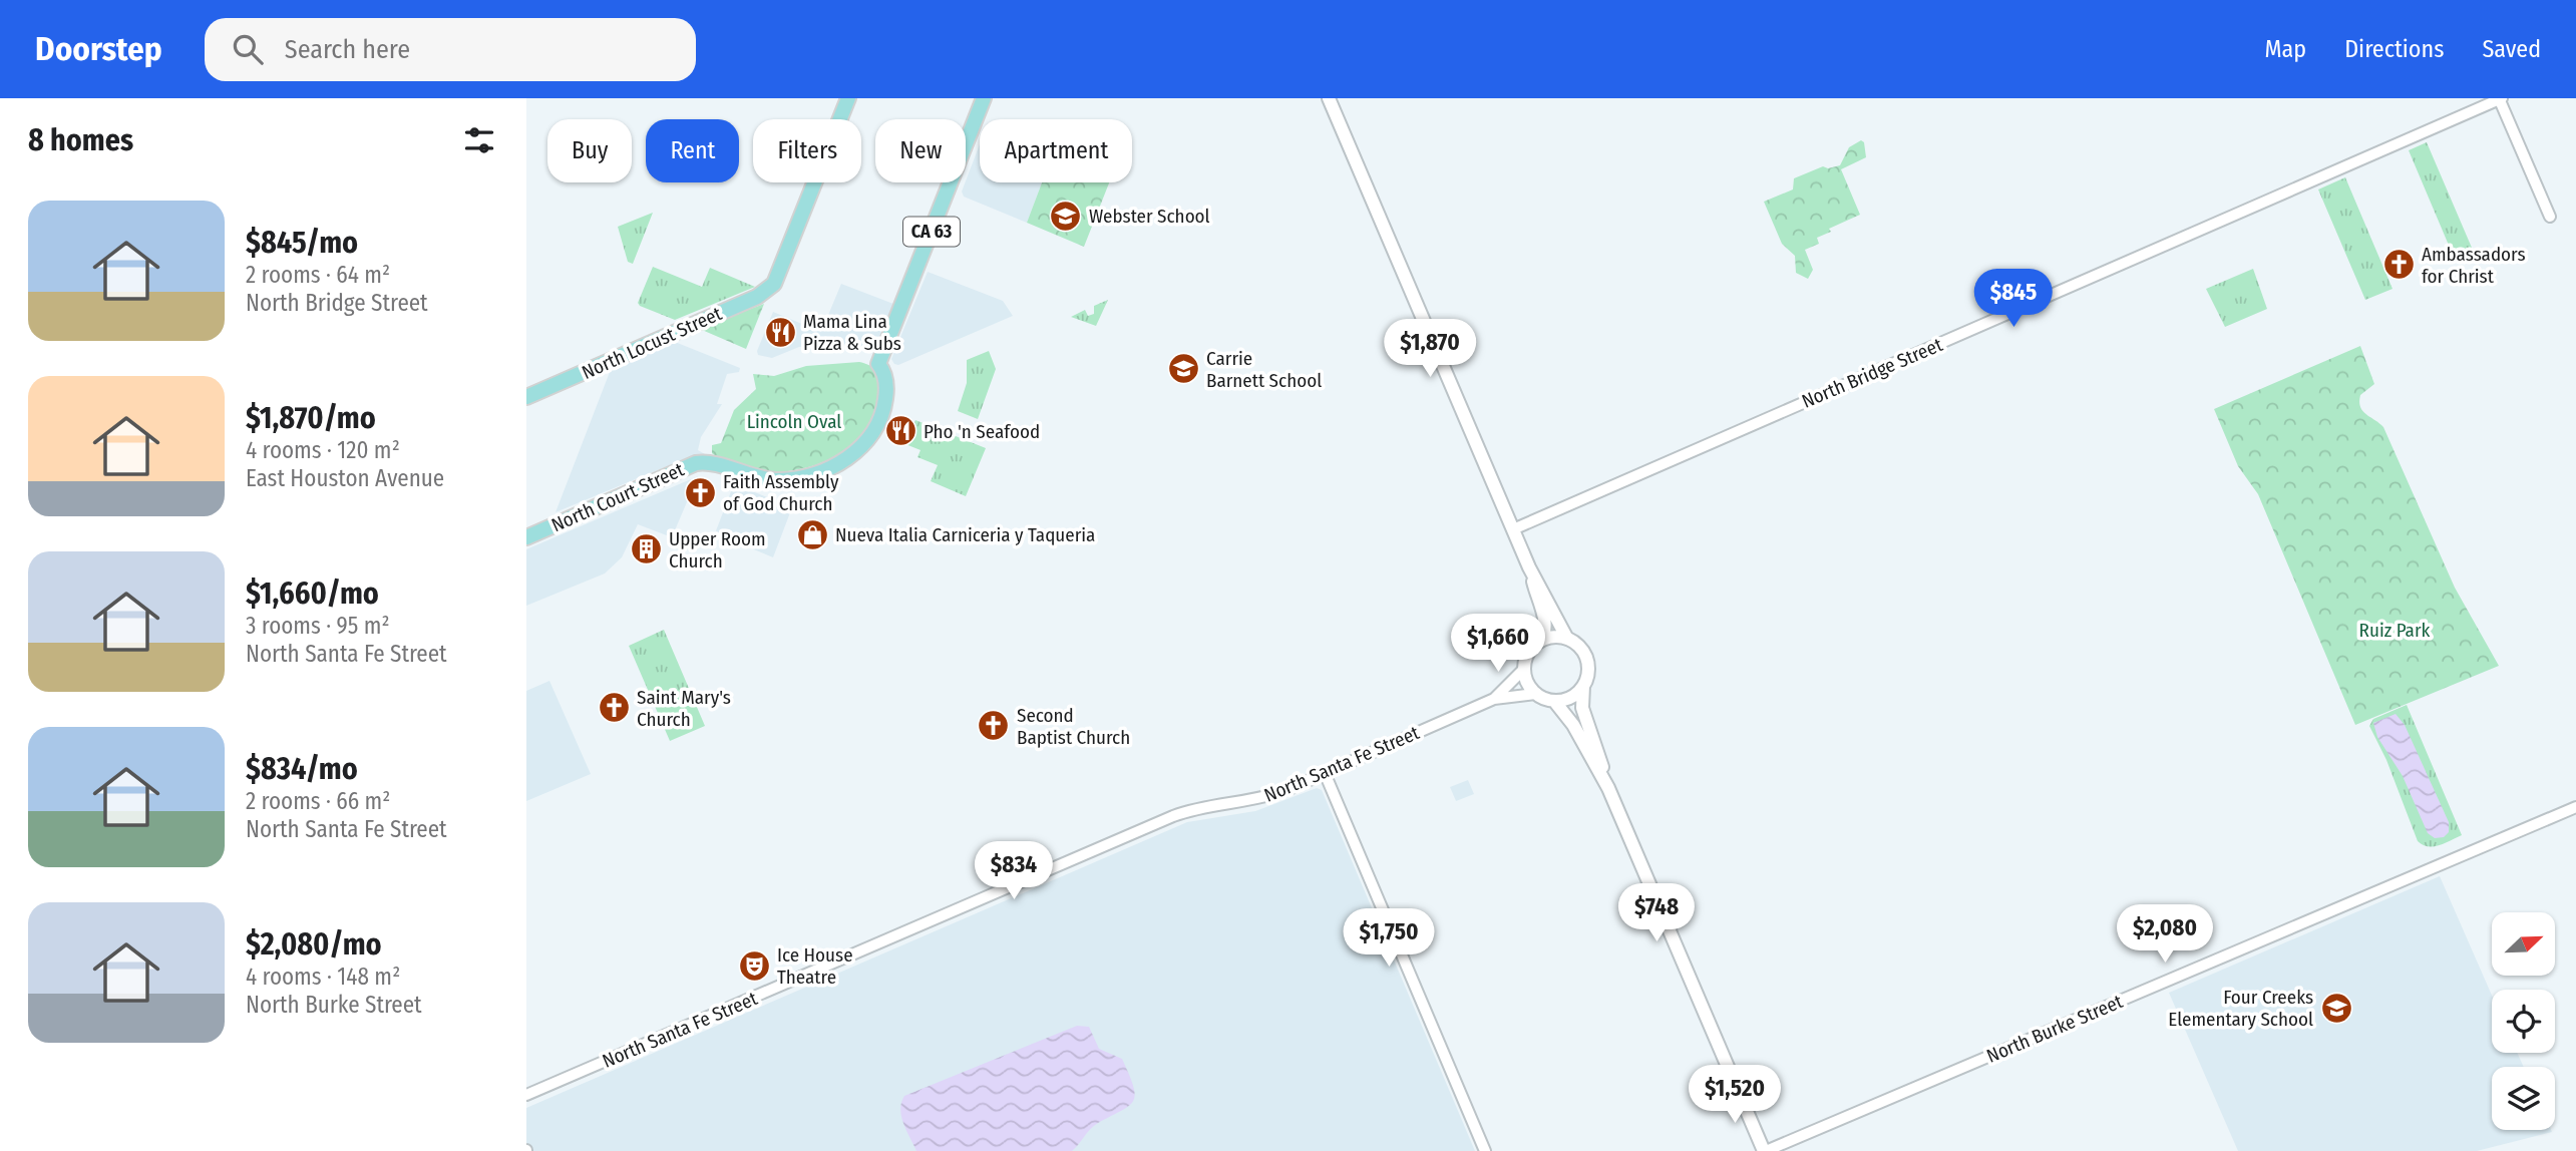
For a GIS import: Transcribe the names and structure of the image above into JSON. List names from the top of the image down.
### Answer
{
  "streets": {
    "main road": ["CA 63", "North Locust Street", "North Court Street"],
    "street": ["North Bridge Street", "North Santa Fe Street", "North Burke Street"]
  },
  "parks": ["Lincoln Oval", "Ruiz Park"],
  "places": {
    "school or university": ["Webster School", "Carrie Barnett School", "Four Creeks Elementary School"],
    "church": [
      "Ambassadors for Christ",
      "Faith Assembly of God Church",
      "Saint Mary's Church",
      "Second Baptist Church"
    ],
    "restaurant": ["Mama Lina Pizza & Subs", "Pho 'n Seafood"],
    "shop": ["Nueva Italia Carniceria y Taqueria"],
    "building": ["Upper Room Church"],
    "theatre": ["Ice House Theatre"]
  },
  "north": "top right",
  "page": {
    "header": "Doorstep",
    "search": "Search here",
    "nav": ["Map", "Directions", "Saved"],
    "heading": "8 homes",
    "chip": [
      "Buy",
      "Rent",
      "Filters",
      "New",
      "Apartment"
    ],
    "list": [
      {
        "name": "$845/mo",
        "note": "2 rooms · 64 m² · North Bridge Street"
      },
      {
        "name": "$1,870/mo",
        "note": "4 rooms · 120 m² · East Houston Avenue"
      },
      {
        "name": "$1,660/mo",
        "note": "3 rooms · 95 m² · North Santa Fe Street"
      },
      {
        "name": "$834/mo",
        "note": "2 rooms · 66 m² · North Santa Fe Street"
      },
      {
        "name": "$2,080/mo",
        "note": "4 rooms · 148 m² · North Burke Street"
      }
    ],
    "price": [
      "$845",
      "$1,870",
      "$1,660",
      "$834",
      "$748",
      "$2,080",
      "$1,750",
      "$1,520"
    ]
  }
}
